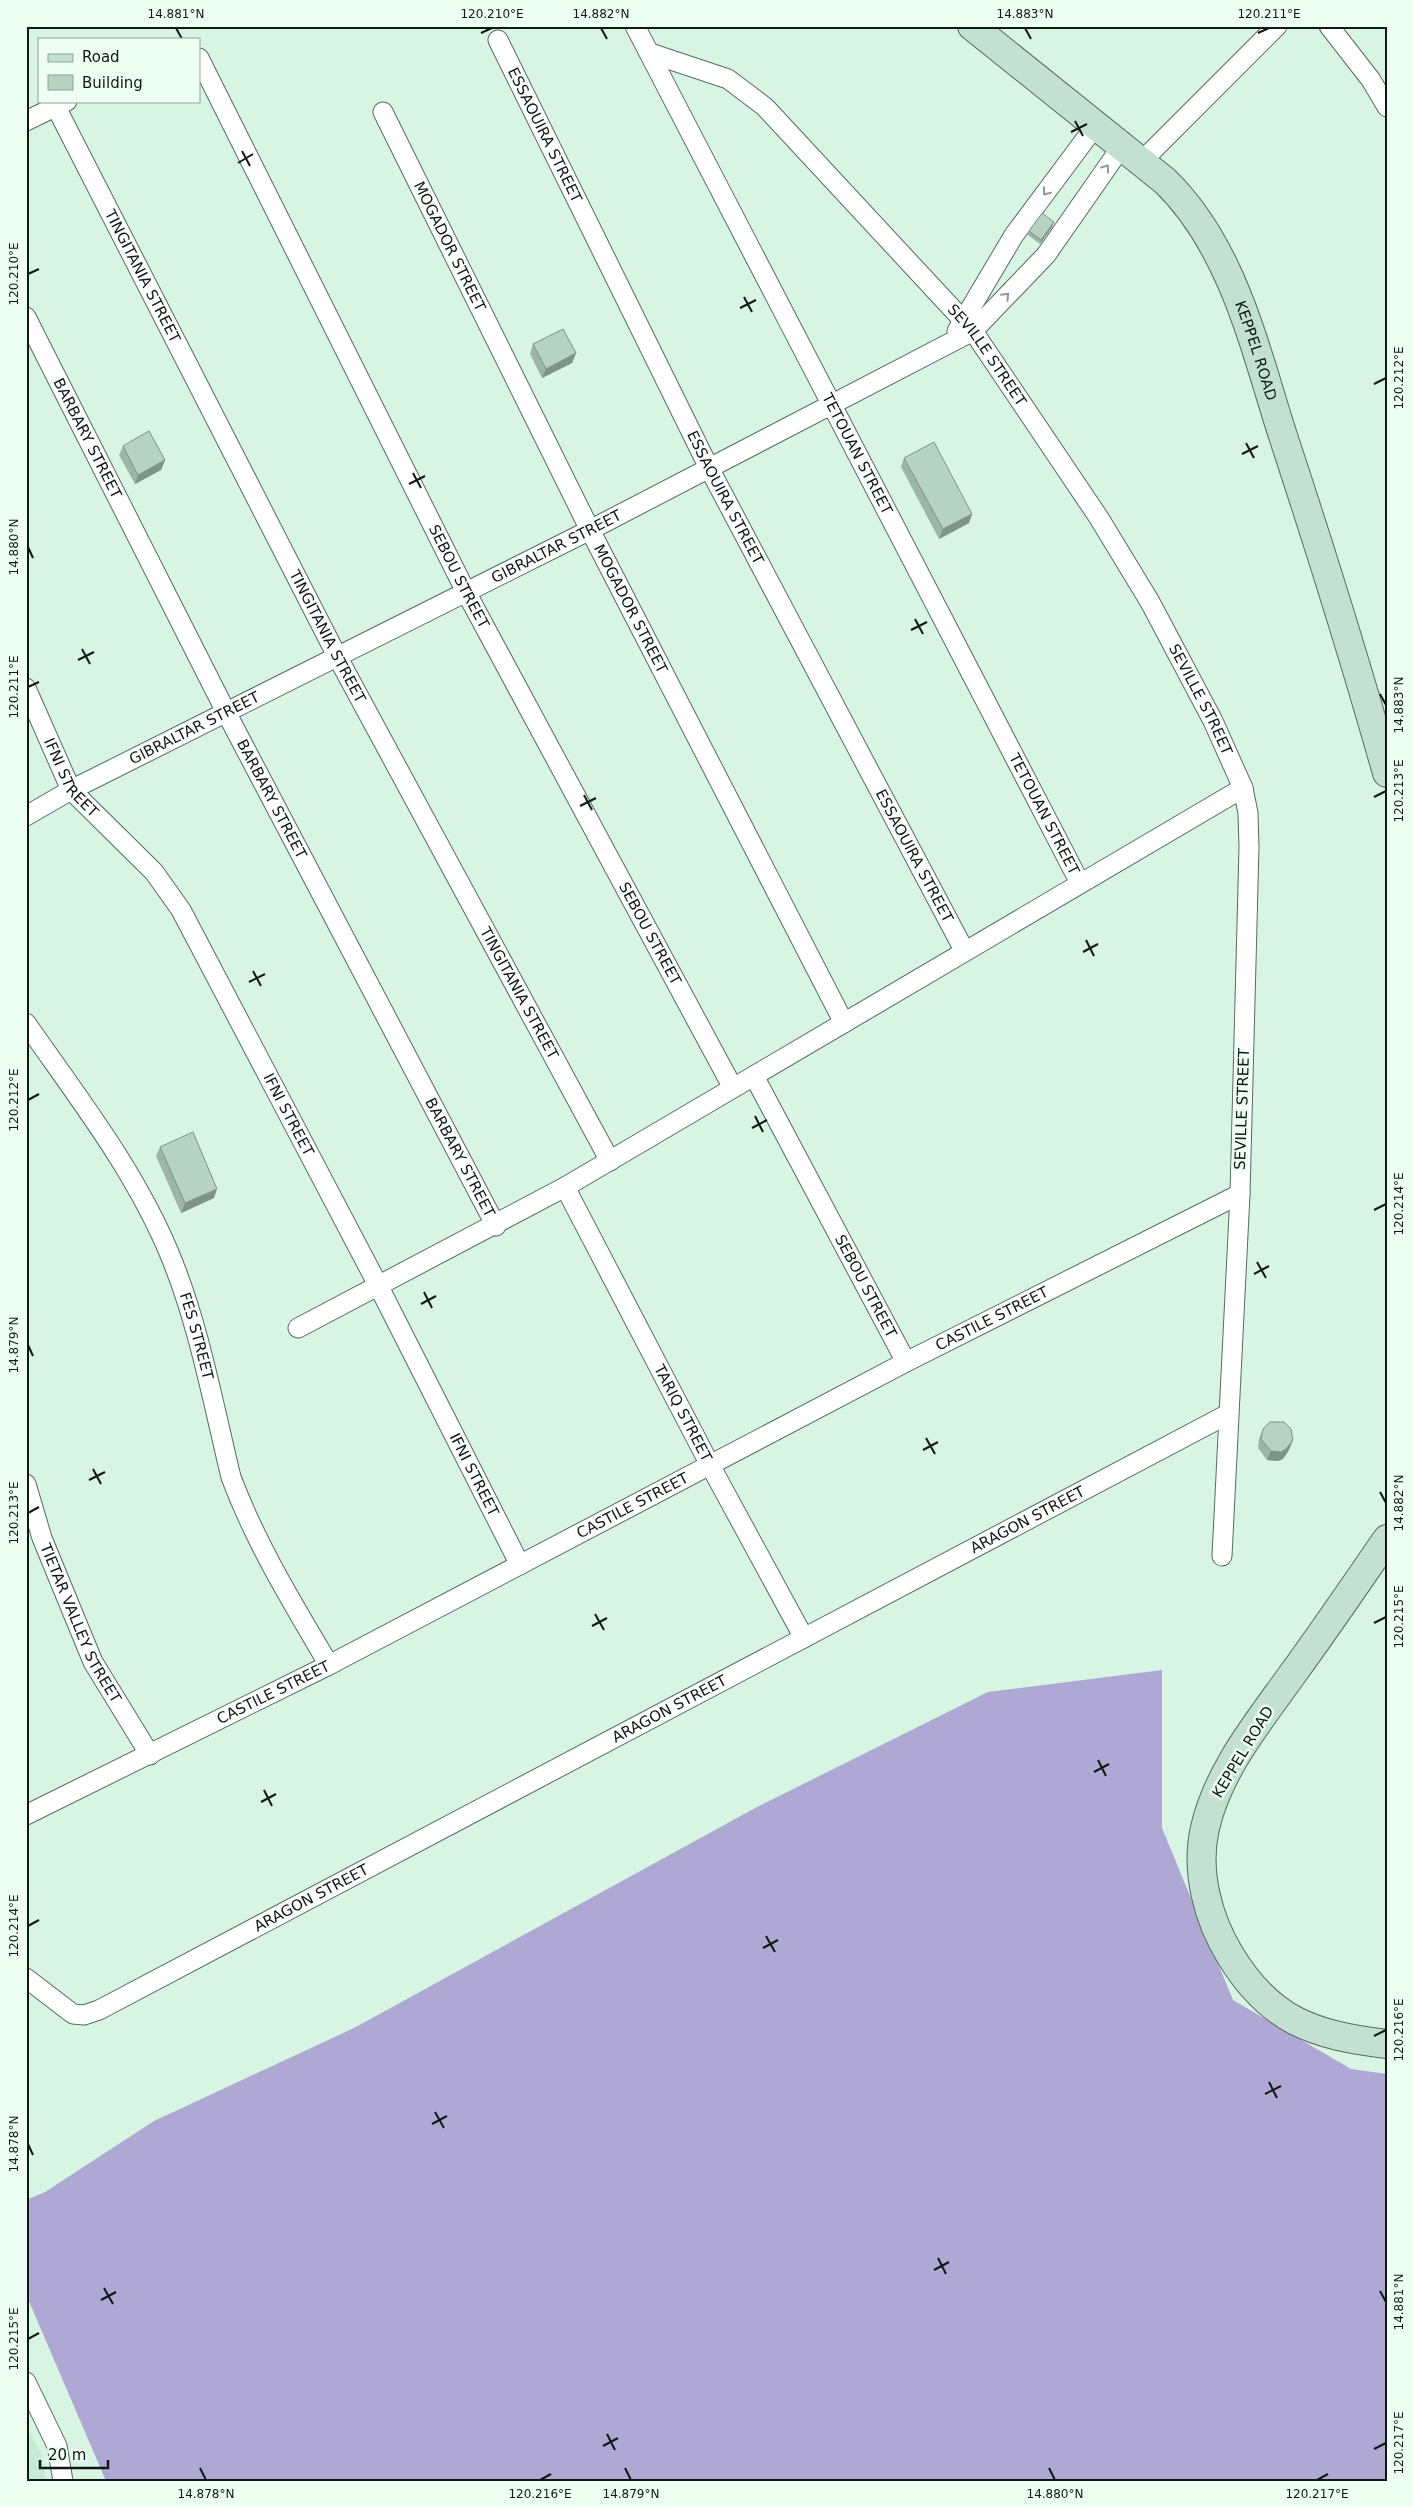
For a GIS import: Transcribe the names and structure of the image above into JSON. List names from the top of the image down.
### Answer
{
  "streets": {
    "street": [
      "ESSAOUIRA STREET",
      "MOGADOR STREET",
      "TINGITANIA STREET",
      "KEPPEL ROAD",
      "SEVILLE STREET",
      "BARBARY STREET",
      "TETOUAN STREET",
      "GIBRALTAR STREET",
      "SEBOU STREET",
      "IFNI STREET",
      "CASTILE STREET",
      "FES STREET",
      "TARIQ STREET",
      "ARAGON STREET",
      "TIETAR VALLEY STREET"
    ]
  },
  "crossings": [
    ["ESSAOUIRA STREET", "GIBRALTAR STREET"],
    ["MOGADOR STREET", "GIBRALTAR STREET"],
    ["TINGITANIA STREET", "GIBRALTAR STREET"],
    ["SEVILLE STREET", "TETOUAN STREET"],
    ["SEVILLE STREET", "GIBRALTAR STREET"],
    ["SEVILLE STREET", "CASTILE STREET"],
    ["SEVILLE STREET", "ARAGON STREET"],
    ["BARBARY STREET", "GIBRALTAR STREET"],
    ["TETOUAN STREET", "GIBRALTAR STREET"],
    ["GIBRALTAR STREET", "SEBOU STREET"],
    ["GIBRALTAR STREET", "IFNI STREET"],
    ["SEBOU STREET", "CASTILE STREET"],
    ["IFNI STREET", "CASTILE STREET"],
    ["CASTILE STREET", "FES STREET"],
    ["CASTILE STREET", "TARIQ STREET"],
    ["CASTILE STREET", "TIETAR VALLEY STREET"],
    ["TARIQ STREET", "ARAGON STREET"]
  ],
  "legend": ["Road", "Building"],
  "scale_bar": "20 m",
  "coordinates": [
    "14.881°N",
    "120.210°E",
    "14.882°N",
    "14.883°N",
    "120.211°E",
    "120.212°E",
    "14.880°N",
    "120.213°E",
    "120.214°E",
    "14.879°N",
    "120.215°E",
    "120.216°E",
    "14.878°N",
    "120.217°E"
  ]
}
